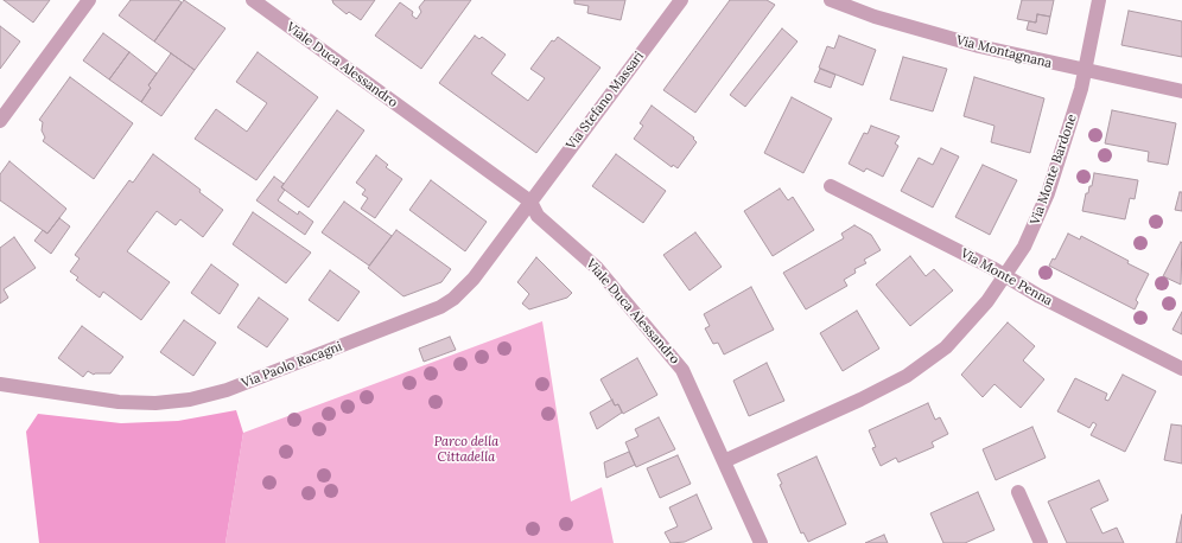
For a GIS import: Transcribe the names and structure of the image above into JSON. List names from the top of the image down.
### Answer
{
  "streets": {
    "street": [
      "Via Montagnana",
      "Viale Duca Alessandro",
      "Via Stefano Massari",
      "Via Monte Bardone",
      "Via Monte Penna",
      "Via Paolo Racagni"
    ]
  },
  "crossings": [
    ["Via Montagnana", "Via Monte Bardone"],
    ["Viale Duca Alessandro", "Via Stefano Massari"],
    ["Viale Duca Alessandro", "Via Monte Bardone"],
    ["Viale Duca Alessandro", "Via Paolo Racagni"],
    ["Via Stefano Massari", "Via Paolo Racagni"],
    ["Via Monte Bardone", "Via Monte Penna"]
  ],
  "parks": ["Parco della Cittadella"]
}
